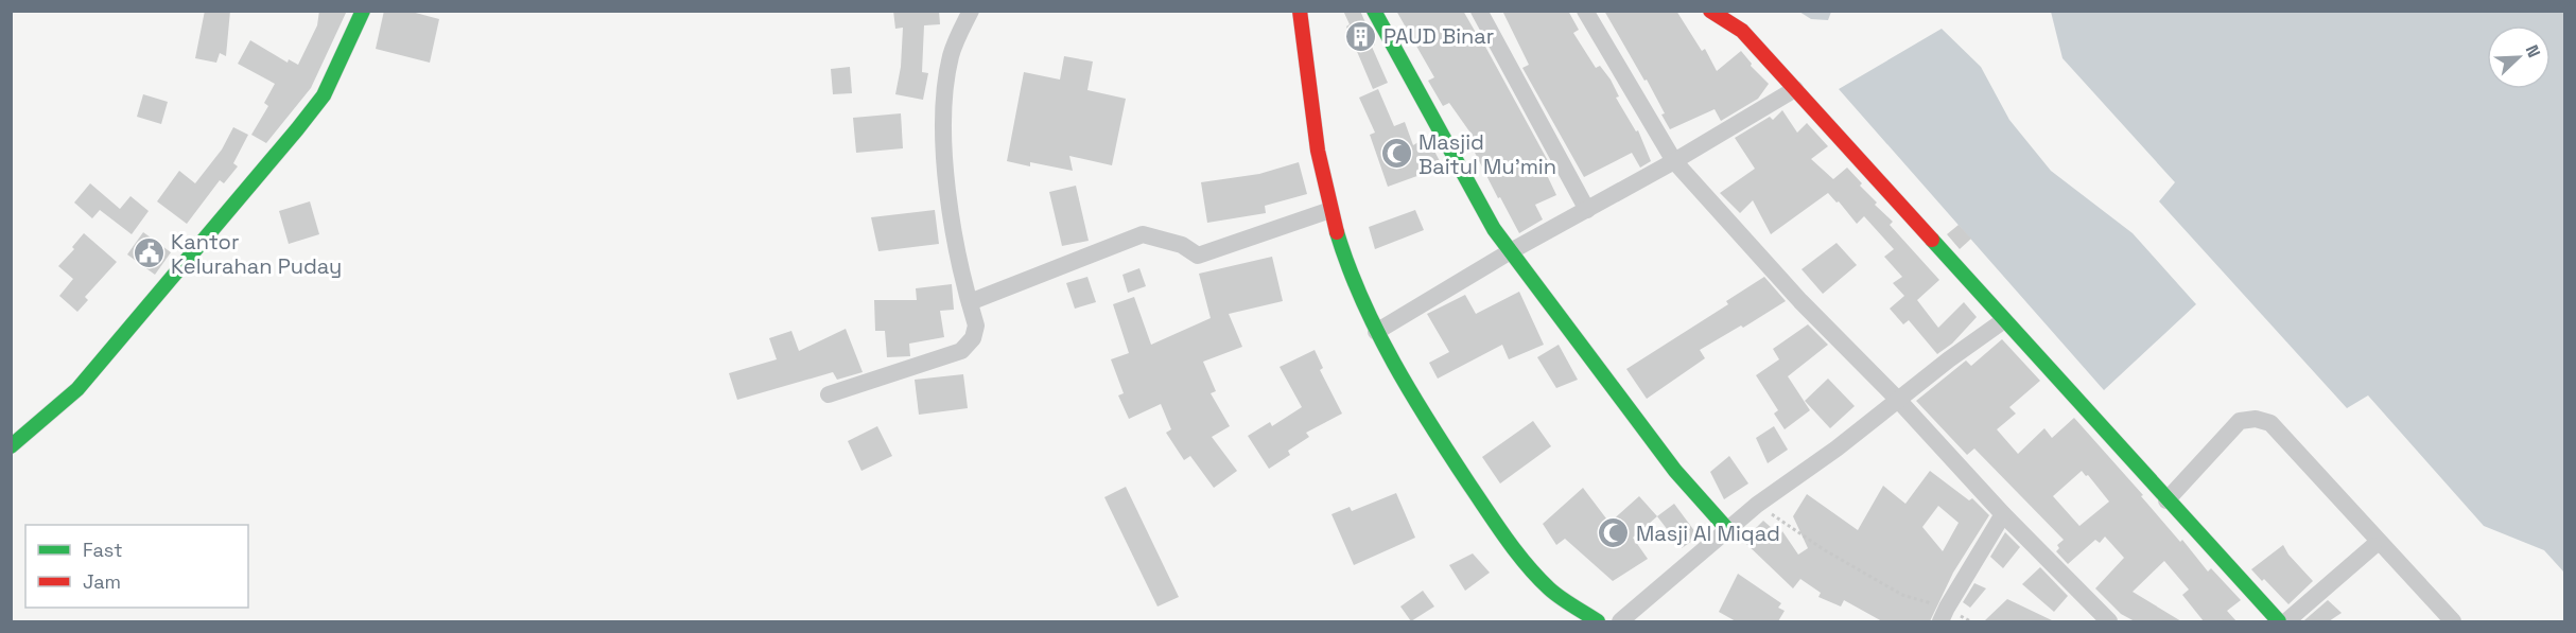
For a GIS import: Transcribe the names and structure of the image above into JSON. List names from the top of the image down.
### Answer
{
  "places": {
    "building": ["PAUD Binar"],
    "mosque": ["Masjid Baitul Mu'min", "Masji Al Miqad"],
    "public building": ["Kantor Kelurahan Puday"]
  },
  "legend": ["Fast", "Jam"],
  "north": "top right"
}
